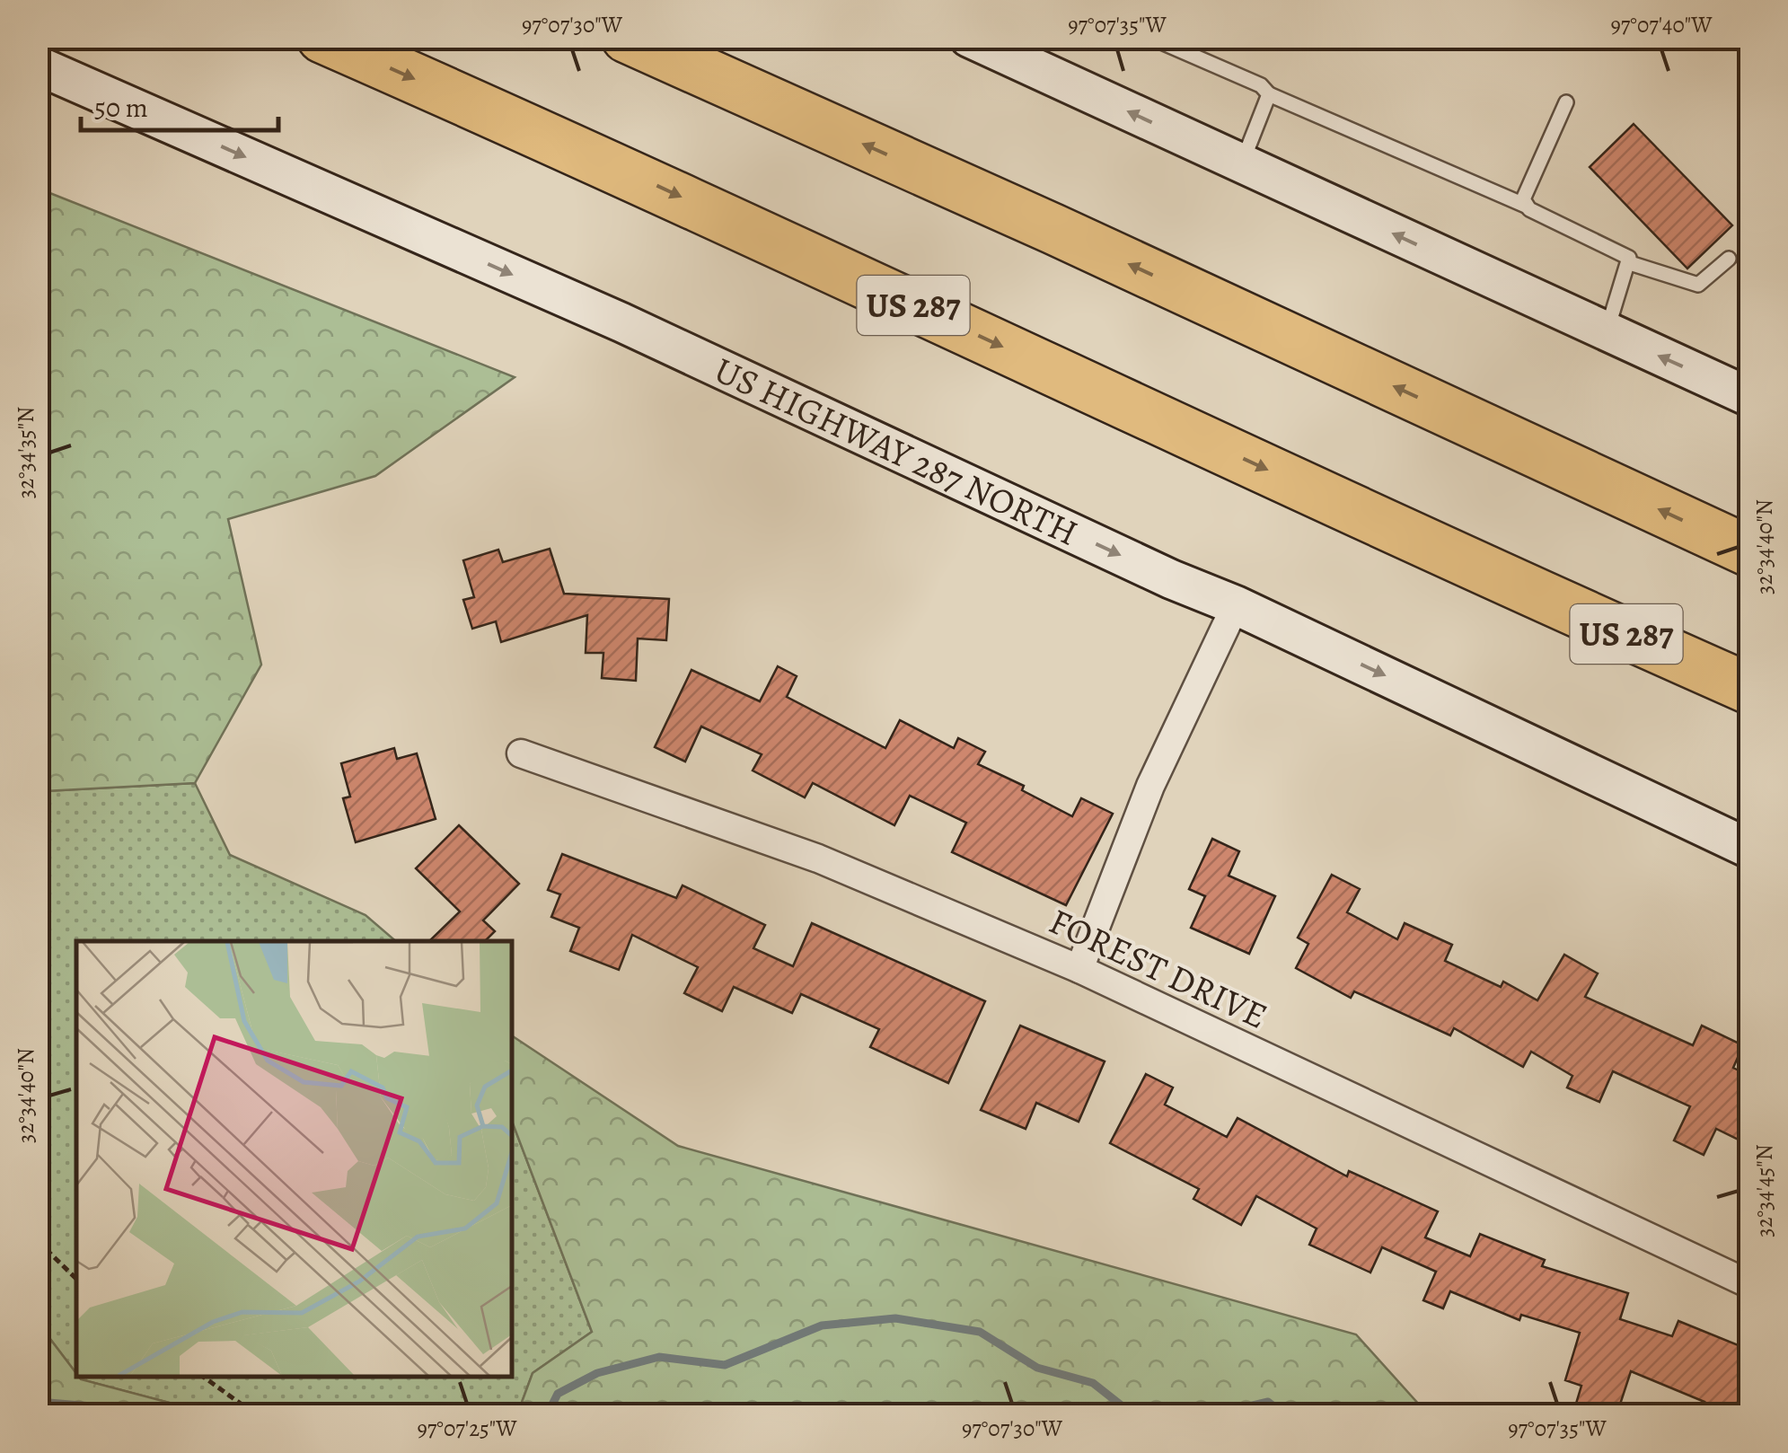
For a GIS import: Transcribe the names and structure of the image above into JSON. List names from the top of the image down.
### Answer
{
  "streets": {
    "highway": ["US 287"],
    "main road": ["US HIGHWAY 287 NORTH"],
    "street": ["FOREST DRIVE"]
  },
  "one_way": ["US HIGHWAY 287 NORTH"],
  "scale_bar": "50 m",
  "coordinates": [
    "97°07'30\"W",
    "97°07'35\"W",
    "97°07'40\"W",
    "32°34'35\"N",
    "32°34'40\"N",
    "32°34'45\"N",
    "97°07'25\"W"
  ]
}
